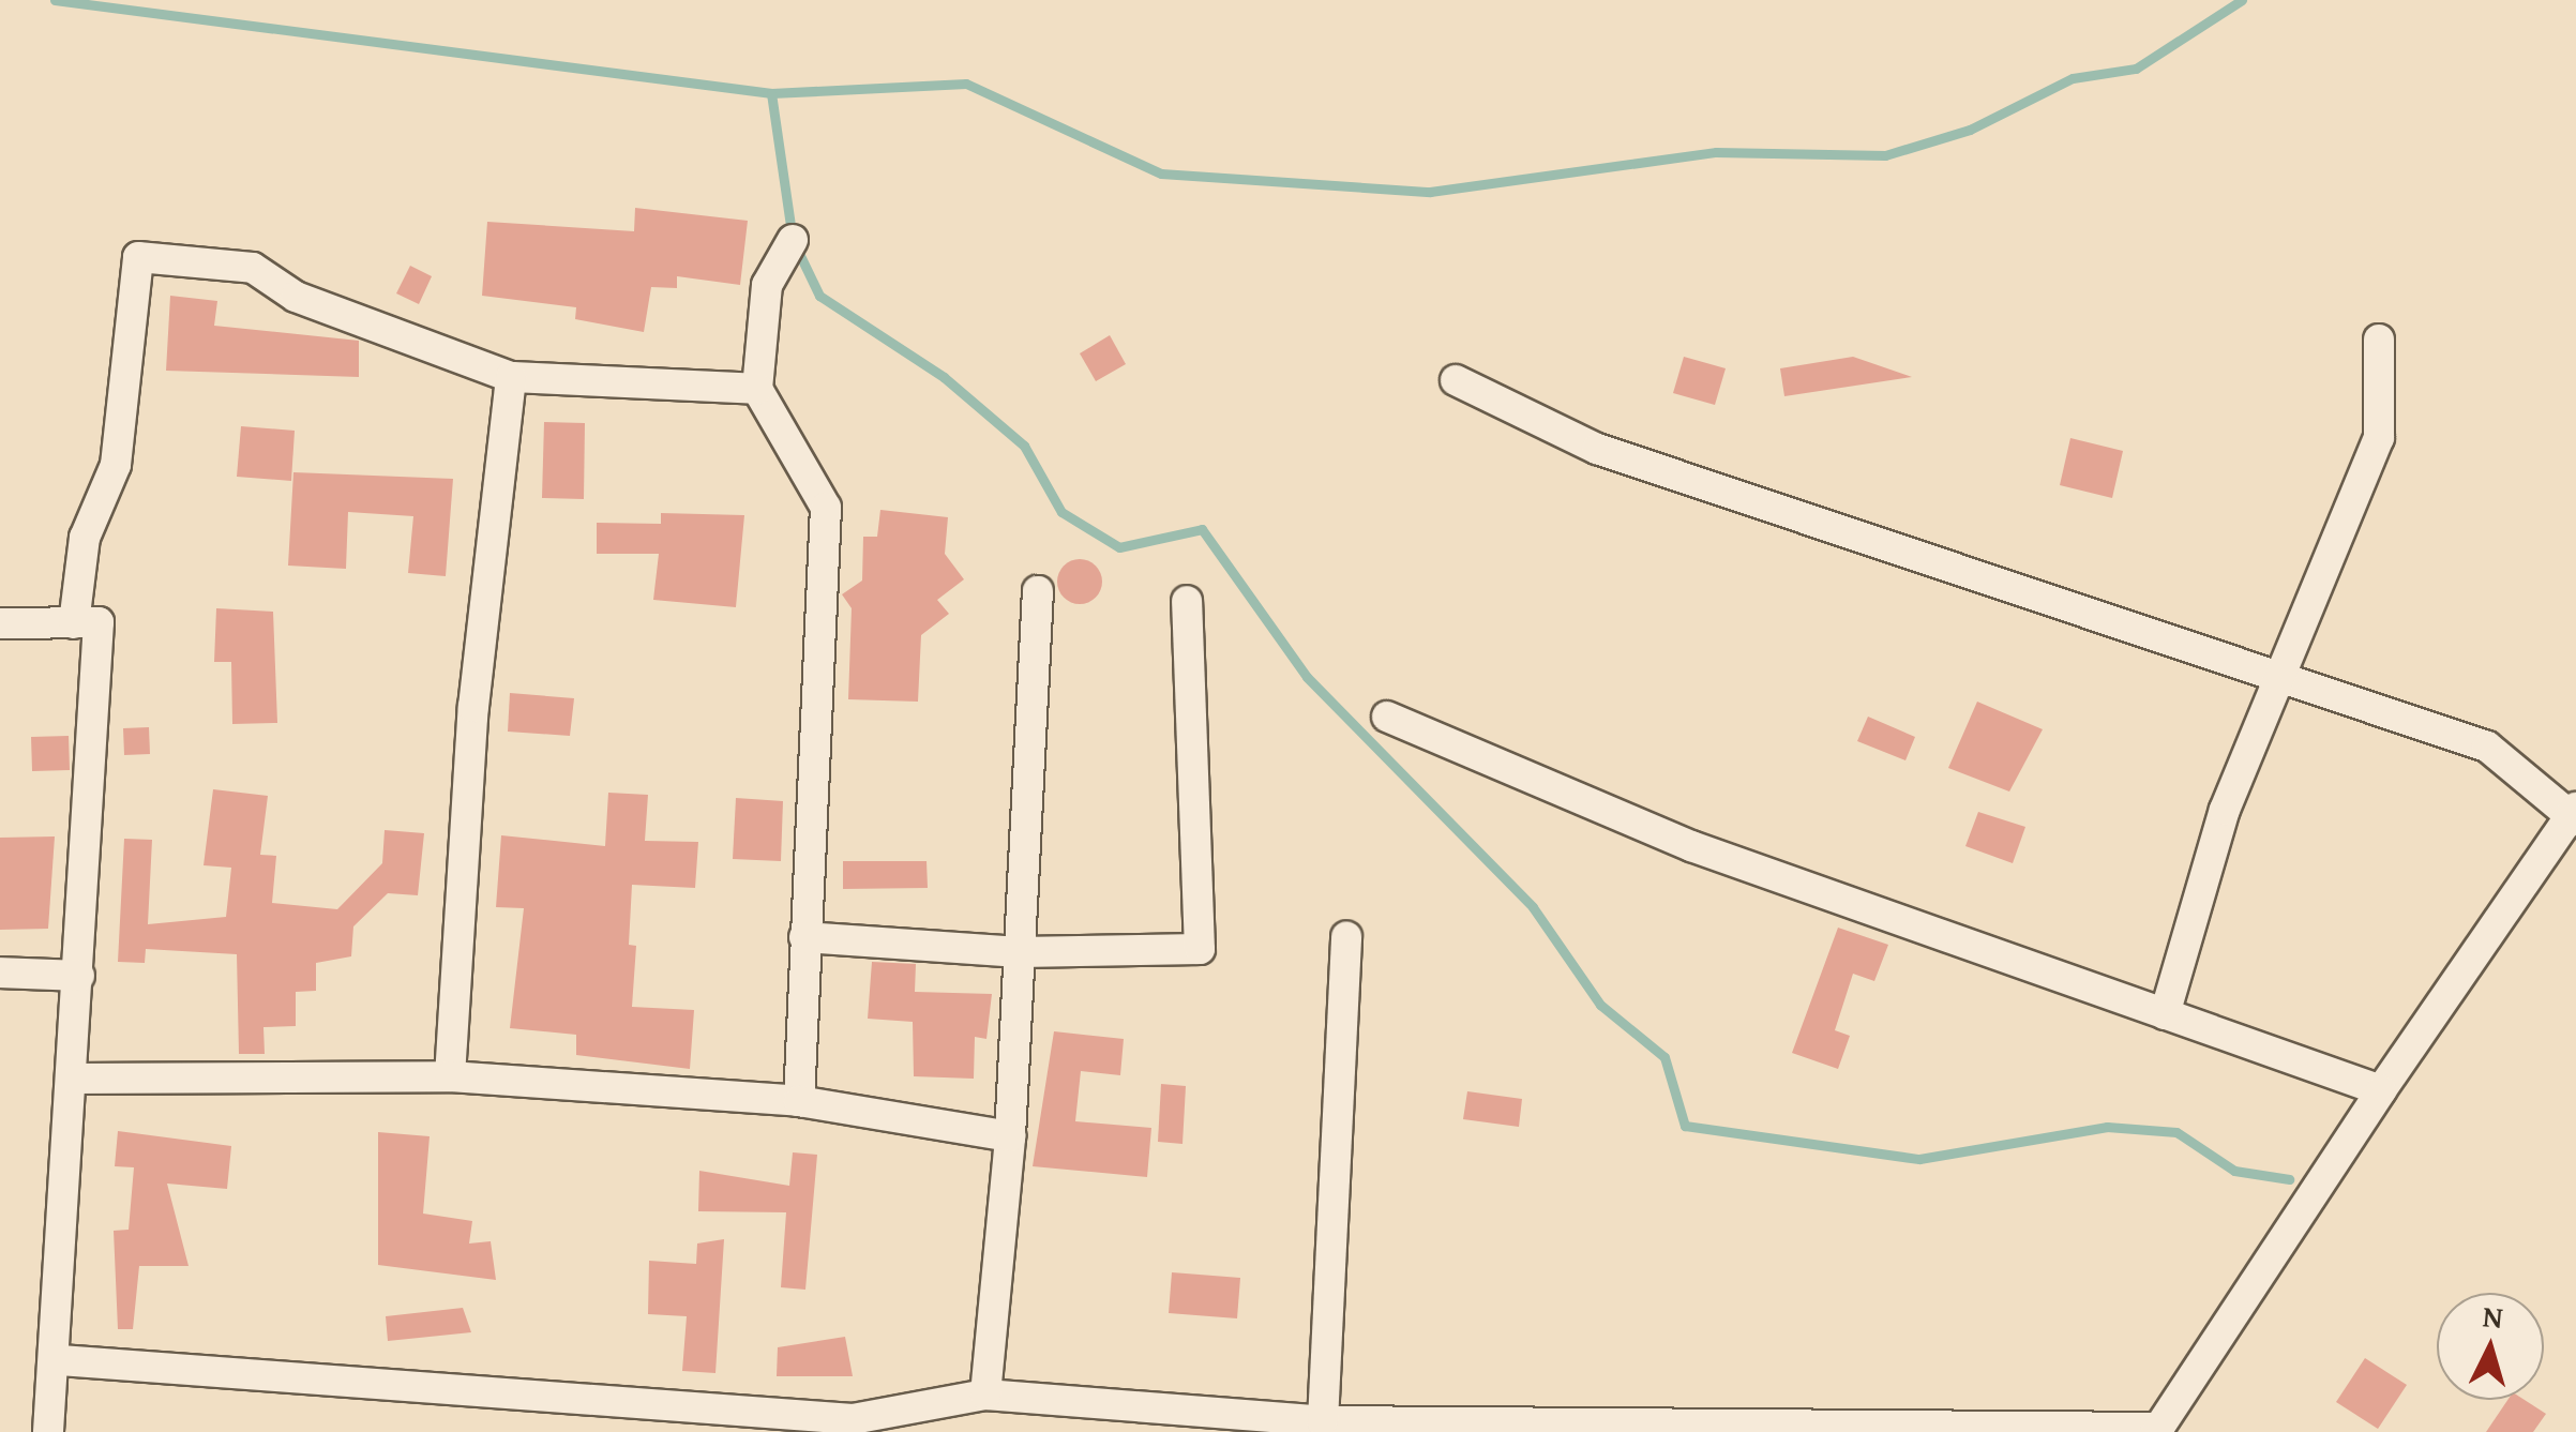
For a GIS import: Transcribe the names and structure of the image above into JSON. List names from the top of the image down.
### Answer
{
  "north": "top"
}
